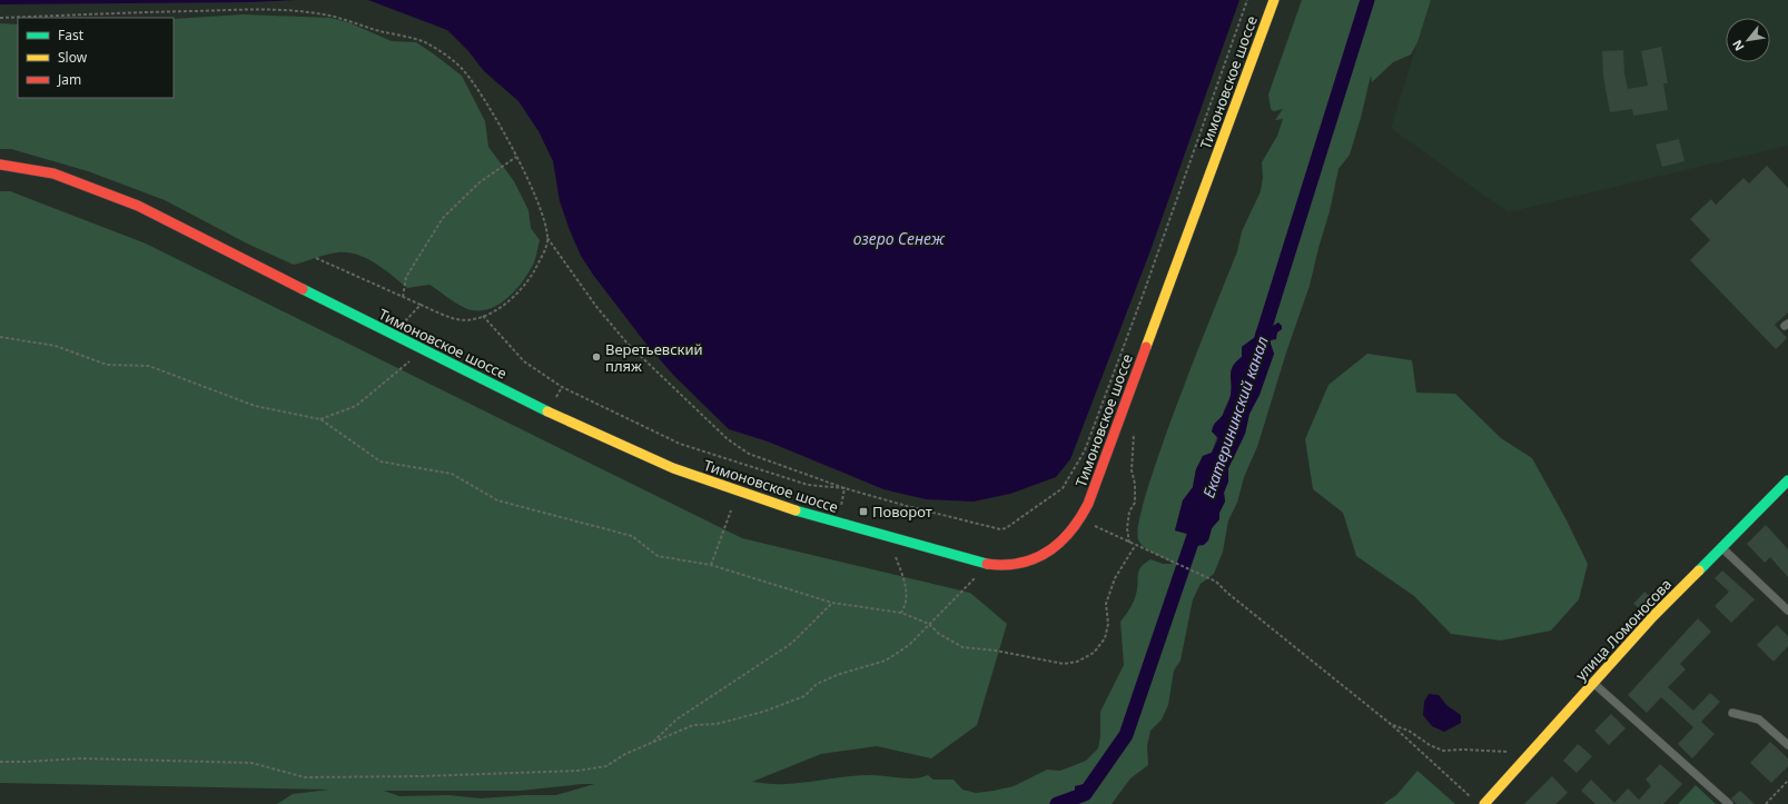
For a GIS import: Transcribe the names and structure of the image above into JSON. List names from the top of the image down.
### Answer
{
  "streets": {
    "street": ["Тимоновское шоссе", "улица Ломоносова"]
  },
  "water": ["озеро Сенеж", "Екатерининский канал"],
  "places": {
    "other": ["Веретьевский пляж"],
    "transit": ["Поворот"]
  },
  "legend": ["Fast", "Slow", "Jam"],
  "north": "bottom left"
}
